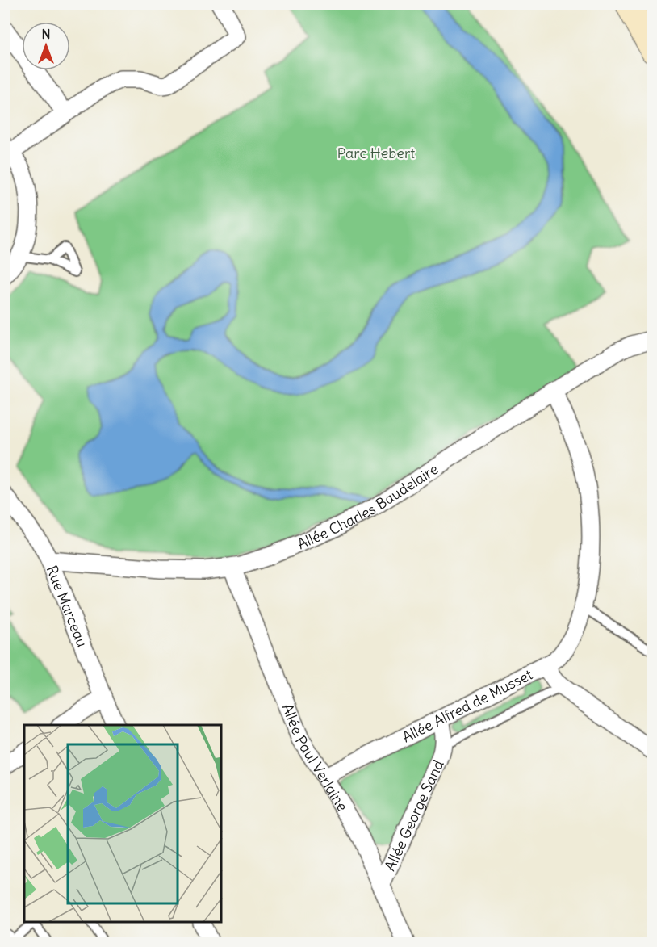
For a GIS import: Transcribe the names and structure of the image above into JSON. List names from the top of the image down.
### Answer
{
  "streets": {
    "street": [
      "Allée Charles Baudelaire",
      "Rue Marceau",
      "Allée Alfred de Musset",
      "Allée Paul Verlaine",
      "Allée George Sand"
    ]
  },
  "crossings": [
    ["Allée Charles Baudelaire", "Rue Marceau"],
    ["Allée Charles Baudelaire", "Allée Alfred de Musset"],
    ["Allée Charles Baudelaire", "Allée Paul Verlaine"],
    ["Allée Alfred de Musset", "Allée Paul Verlaine"],
    ["Allée Alfred de Musset", "Allée George Sand"],
    ["Allée Paul Verlaine", "Allée George Sand"]
  ],
  "parks": ["Parc Hebert"],
  "north": "top"
}
